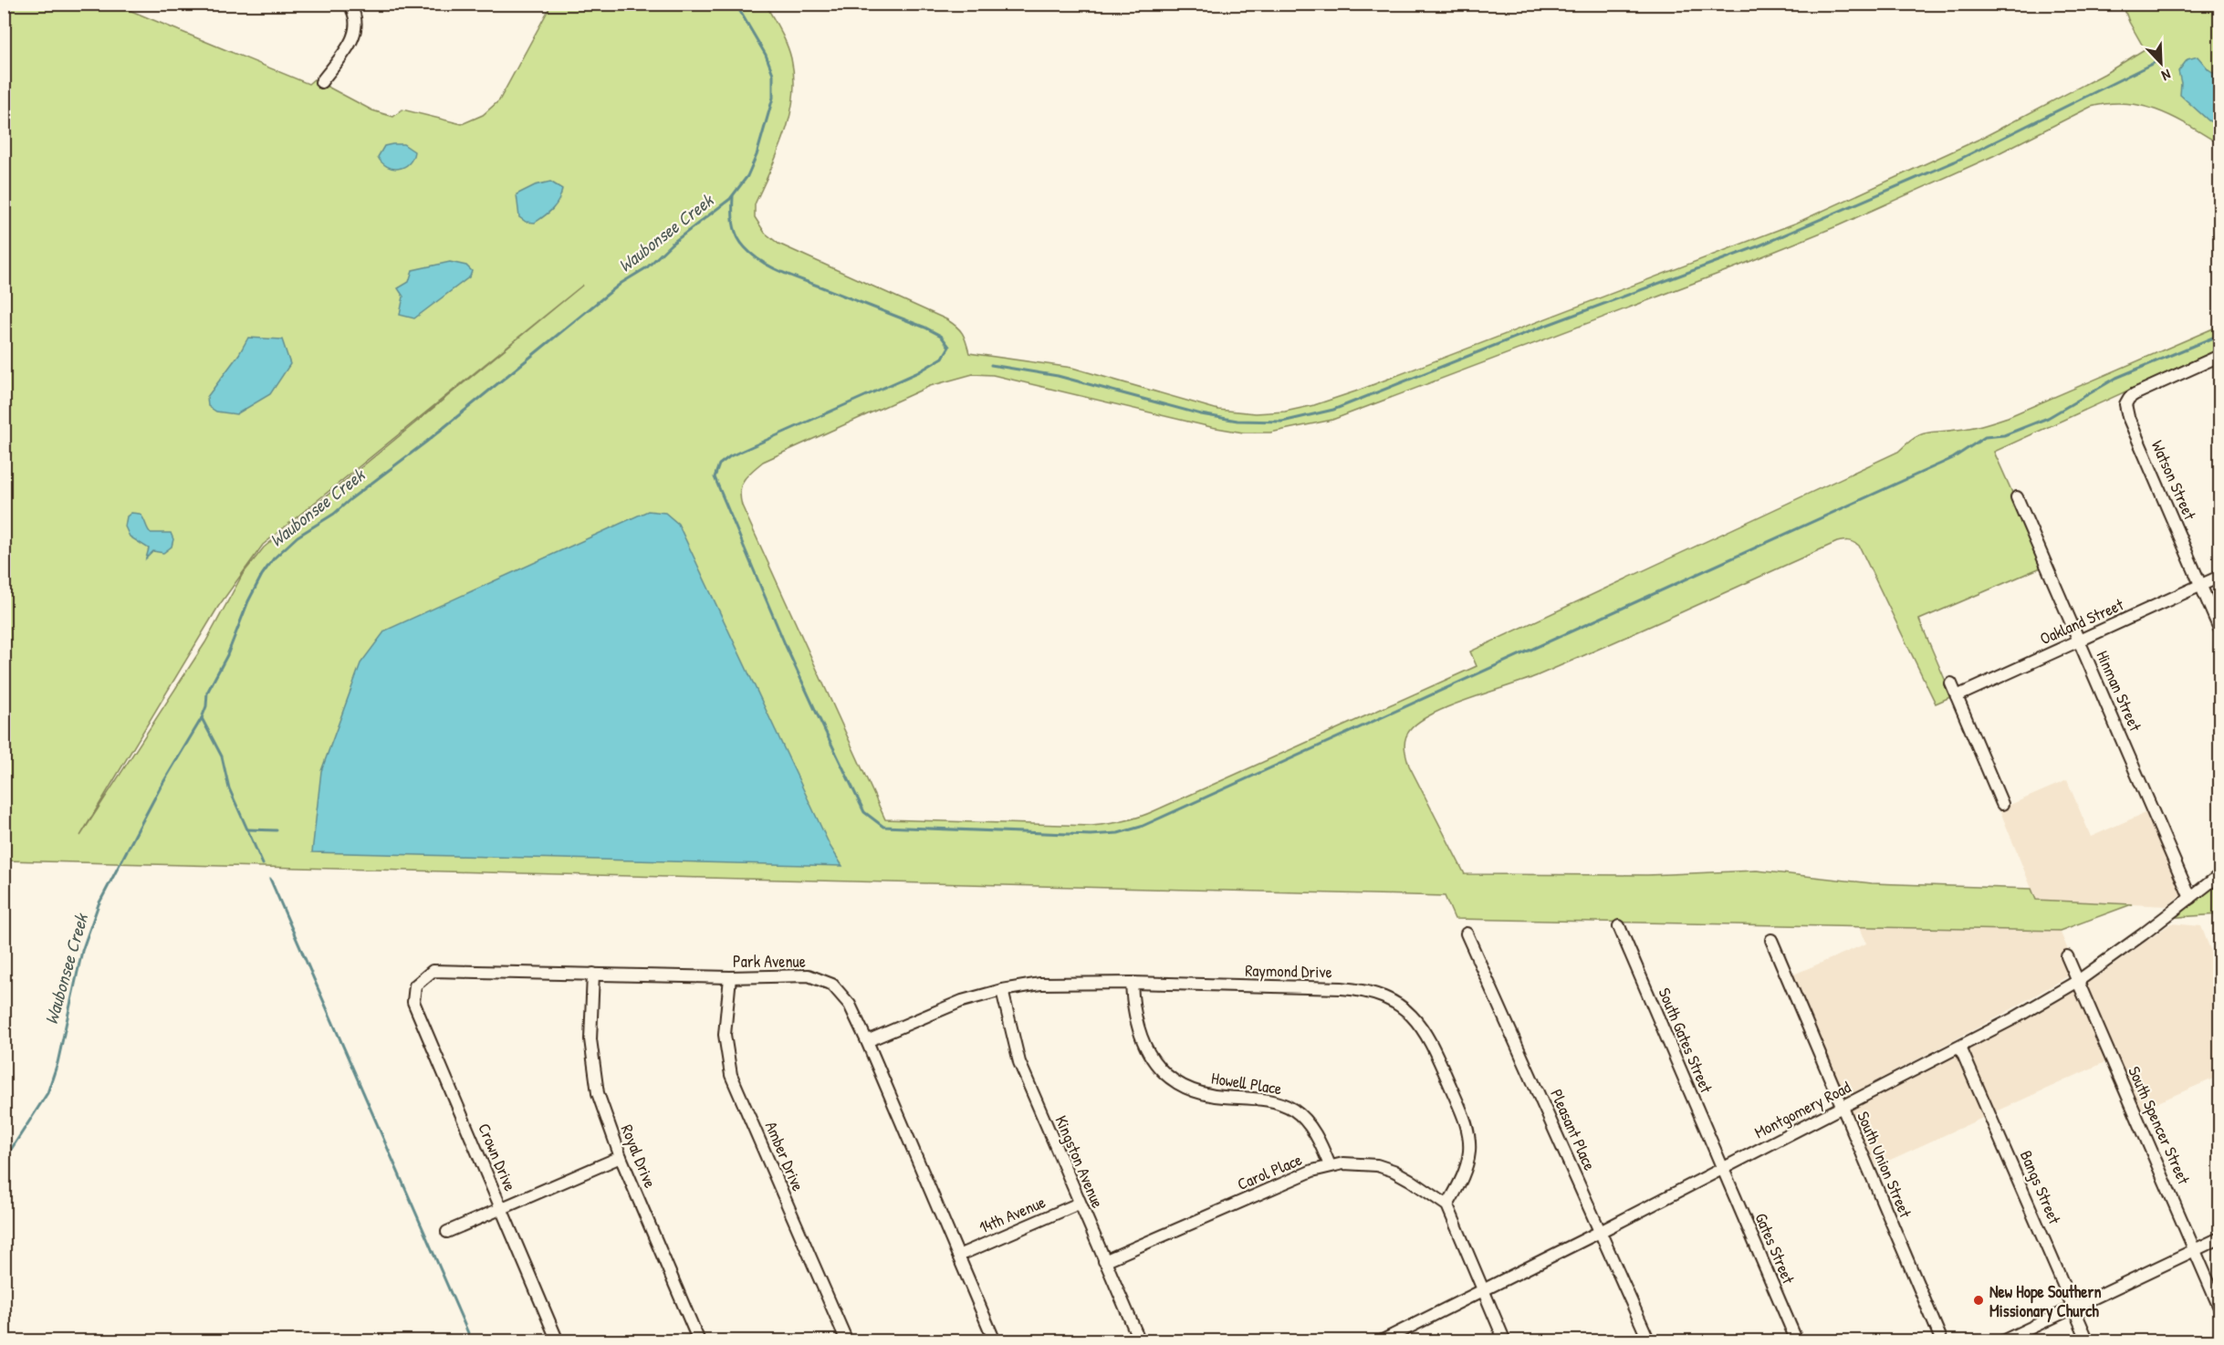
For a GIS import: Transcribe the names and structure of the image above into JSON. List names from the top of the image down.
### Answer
{
  "streets": {
    "street": [
      "Watson Street",
      "Oakland Street",
      "Hinman Street",
      "Park Avenue",
      "Raymond Drive",
      "South Gates Street",
      "Howell Place",
      "Montgomery Road",
      "South Spencer Street",
      "Pleasant Place",
      "Royal Drive",
      "Amber Drive",
      "Crown Drive",
      "Kingston Avenue",
      "South Union Street",
      "Carol Place",
      "Bangs Street",
      "14th Avenue",
      "Gates Street"
    ]
  },
  "crossings": [
    ["Watson Street", "Oakland Street"],
    ["Oakland Street", "Hinman Street"],
    ["Hinman Street", "Montgomery Road"],
    ["Park Avenue", "Raymond Drive"],
    ["Park Avenue", "Royal Drive"],
    ["Park Avenue", "Amber Drive"],
    ["Park Avenue", "Crown Drive"],
    ["Park Avenue", "14th Avenue"],
    ["Raymond Drive", "Howell Place"],
    ["Raymond Drive", "Kingston Avenue"],
    ["Raymond Drive", "Carol Place"],
    ["South Gates Street", "Montgomery Road"],
    ["South Gates Street", "Gates Street"],
    ["Howell Place", "Carol Place"],
    ["Montgomery Road", "South Spencer Street"],
    ["Montgomery Road", "Pleasant Place"],
    ["Montgomery Road", "South Union Street"],
    ["Montgomery Road", "Bangs Street"],
    ["Montgomery Road", "Gates Street"],
    ["Kingston Avenue", "Carol Place"],
    ["Kingston Avenue", "14th Avenue"]
  ],
  "water": ["Waubonsee Creek"],
  "places": ["New Hope Southern Missionary Church"],
  "north": "bottom right"
}
